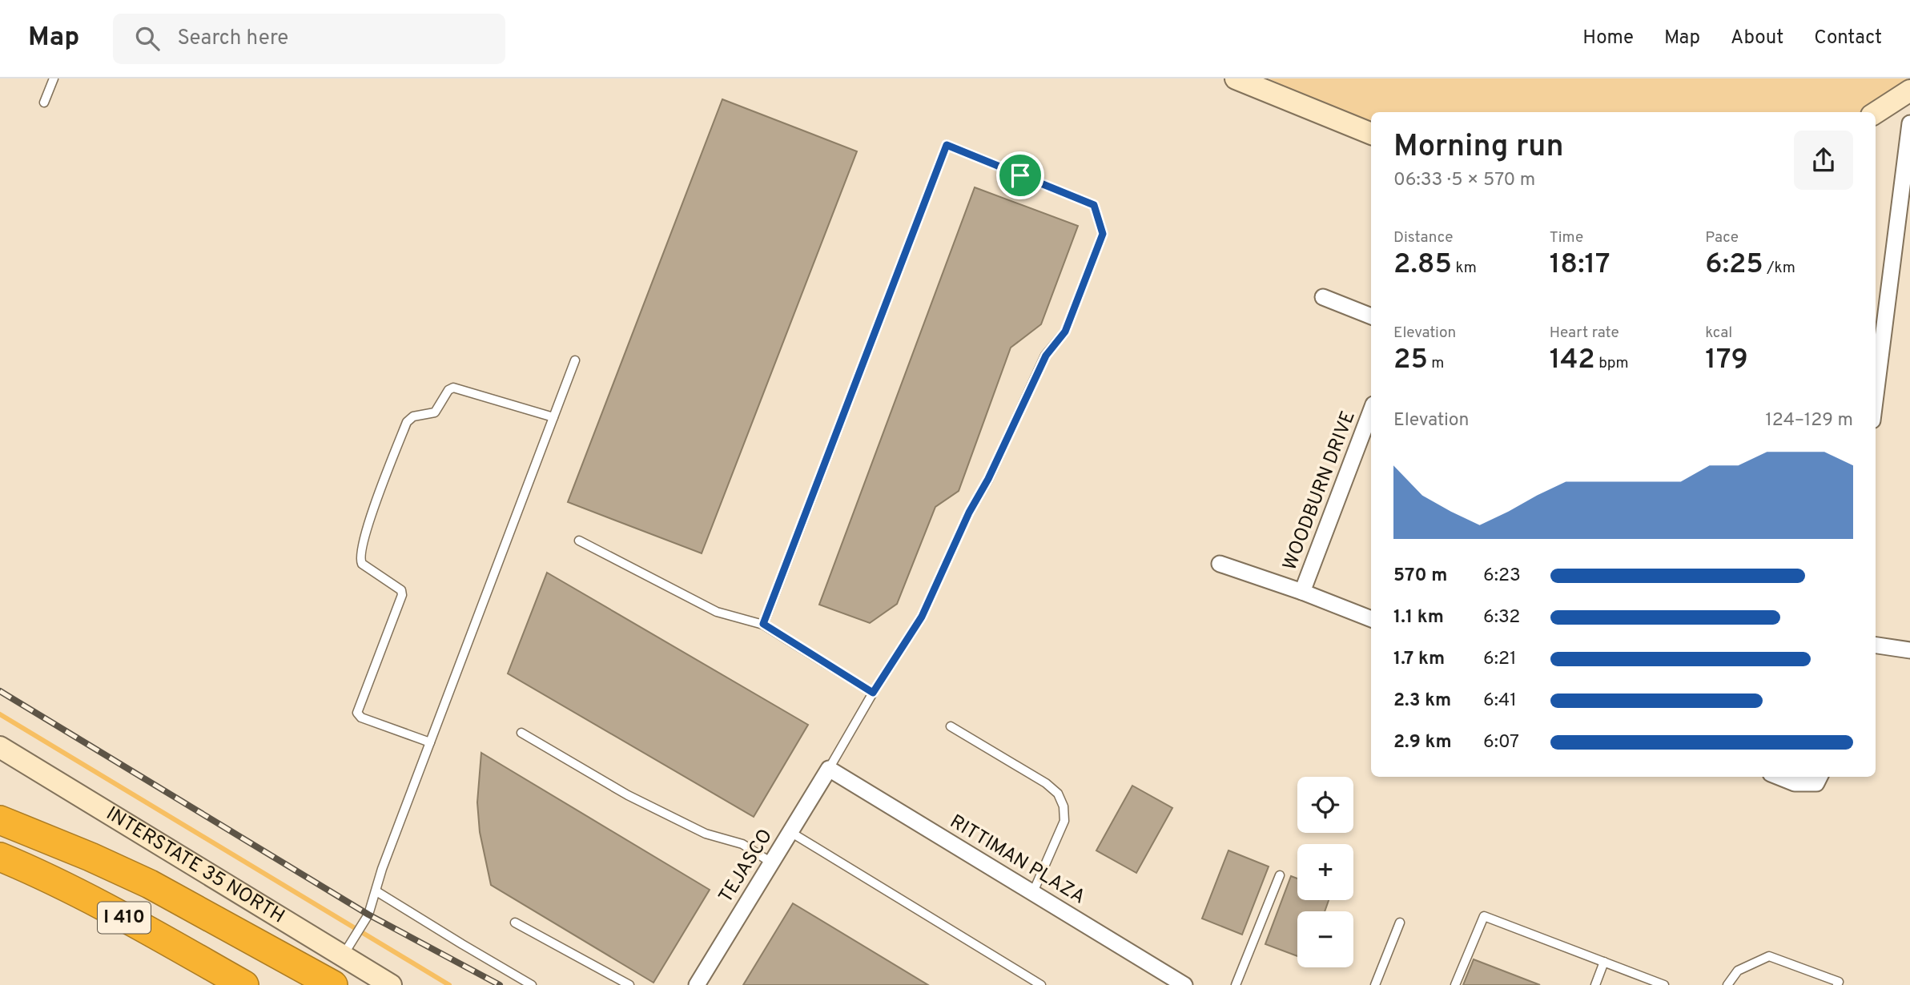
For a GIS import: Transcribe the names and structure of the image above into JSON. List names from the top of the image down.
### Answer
{
  "streets": {
    "highway": ["I 410"],
    "main road": ["INTERSTATE 35 NORTH"],
    "street": ["WOODBURN DRIVE", "RITTIMAN PLAZA", "TEJASCO"]
  },
  "crossings": [
    ["RITTIMAN PLAZA", "TEJASCO"]
  ],
  "page": {
    "header": "Map",
    "search": "Search here",
    "nav": [
      "Home",
      "Map",
      "About",
      "Contact"
    ],
    "heading": ["Morning run", "06:33 · 5 × 570 m"],
    "stats": [
      ["Distance", "2.85 km"],
      ["Time", "18:17"],
      ["Pace", "6:25 /km"],
      ["Elevation", "25 m"],
      ["Heart rate", "142 bpm"],
      ["kcal", "179"]
    ],
    "chart": ["Elevation", "124–129 m"],
    "list": [
      {
        "name": "570 m",
        "note": "6:23"
      },
      {
        "name": "1.1 km",
        "note": "6:32"
      },
      {
        "name": "1.7 km",
        "note": "6:21"
      },
      {
        "name": "2.3 km",
        "note": "6:41"
      },
      {
        "name": "2.9 km",
        "note": "6:07"
      }
    ],
    "map_buttons": ["+", "−"]
  }
}
